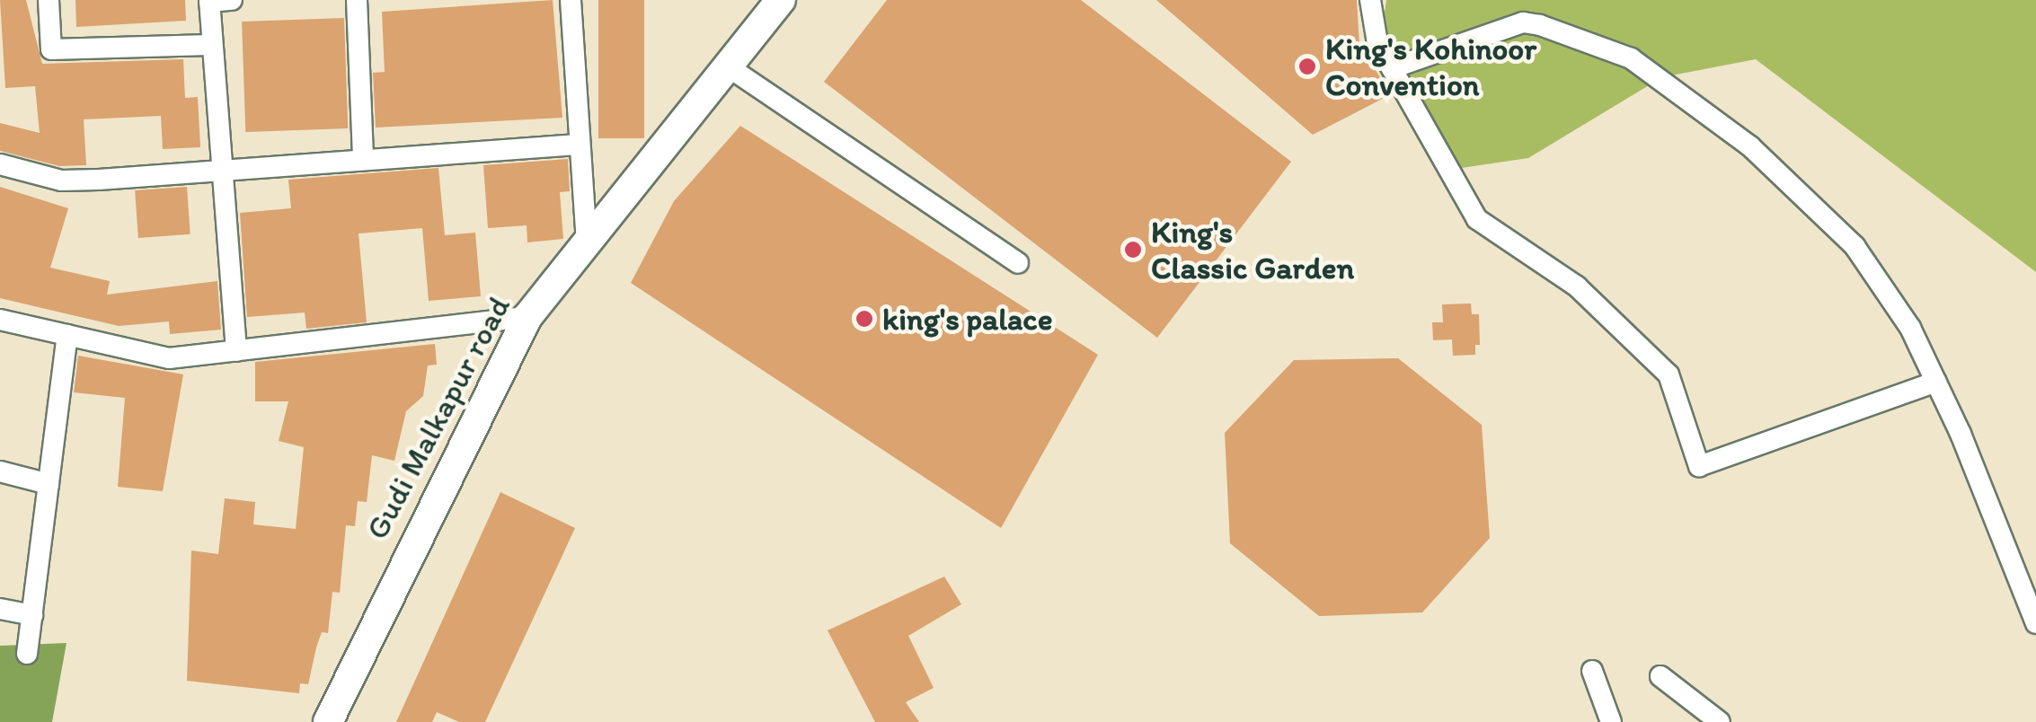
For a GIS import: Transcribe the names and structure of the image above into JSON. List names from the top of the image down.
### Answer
{
  "streets": {
    "street": ["Gudi Malkapur road"]
  },
  "places": ["King's Kohinoor Convention", "King's Classic Garden", "king's palace"]
}
